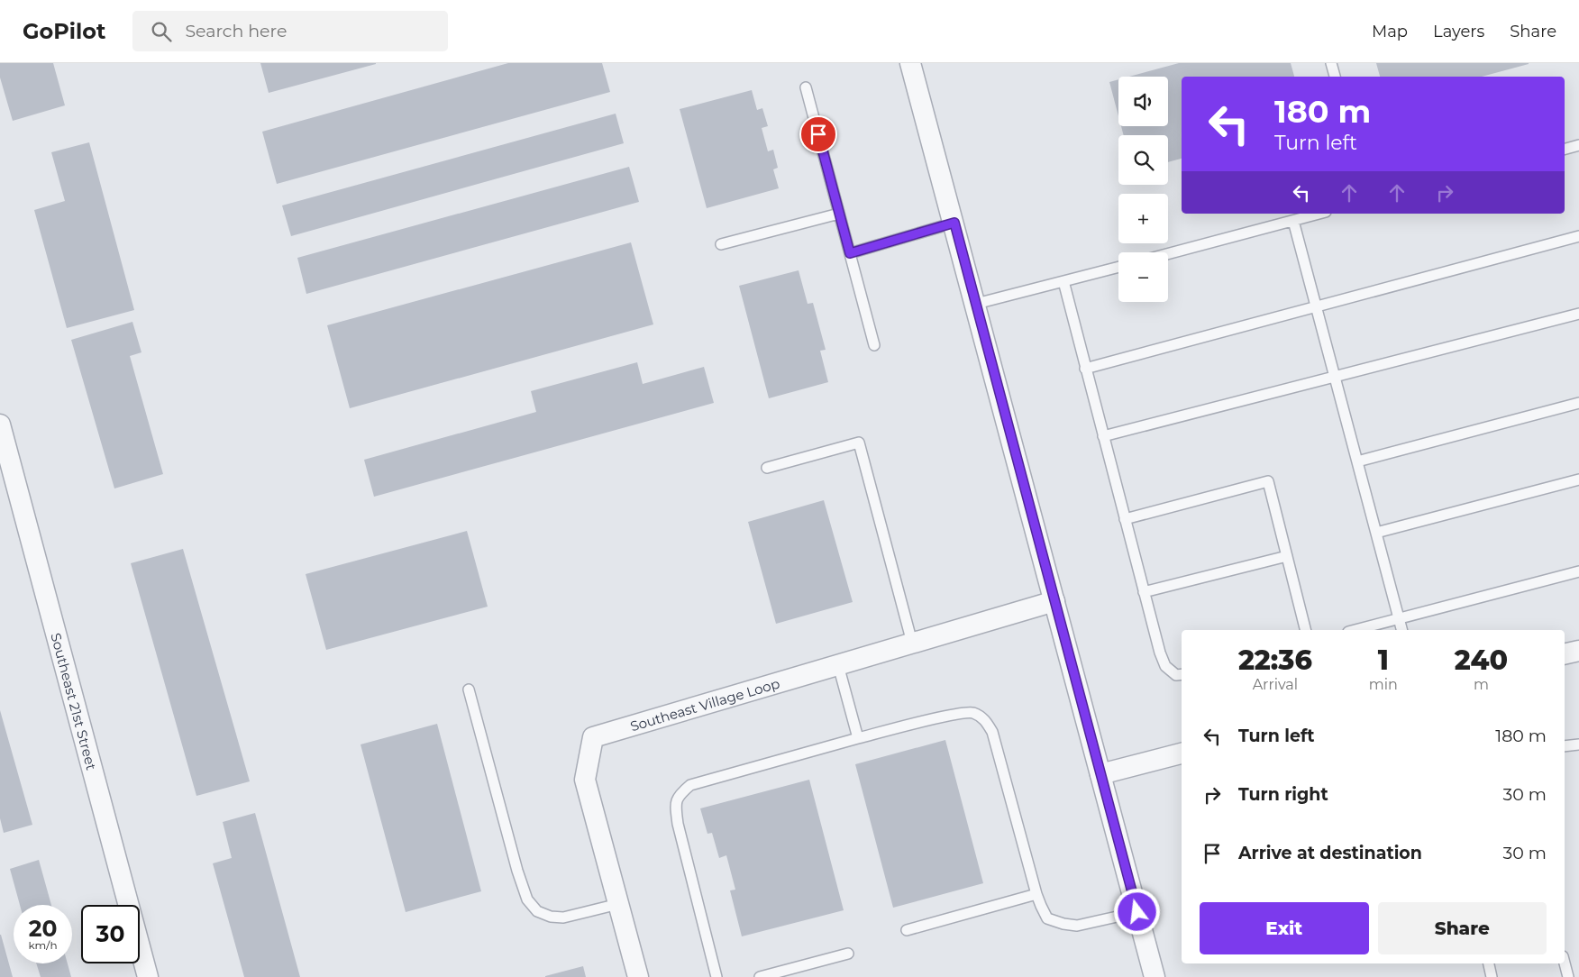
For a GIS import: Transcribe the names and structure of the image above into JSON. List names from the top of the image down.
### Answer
{
  "streets": {
    "street": ["Southeast 21st Street", "Southeast Village Loop"]
  },
  "page": {
    "header": "GoPilot",
    "search": "Search here",
    "nav": ["Map", "Layers", "Share"],
    "map_buttons": ["+", "−"],
    "turn": ["180 m", "Turn left"],
    "eta": [
      "22:36",
      "Arrival",
      "1",
      "min",
      "240",
      "m"
    ],
    "list": [
      {
        "name": "Turn left",
        "value": "180 m"
      },
      {
        "name": "Turn right",
        "value": "30 m"
      },
      {
        "name": "Arrive at destination",
        "value": "30 m"
      }
    ],
    "buttons": ["Exit", "Share"],
    "speed": "20 km/h",
    "limit": "30"
  }
}
